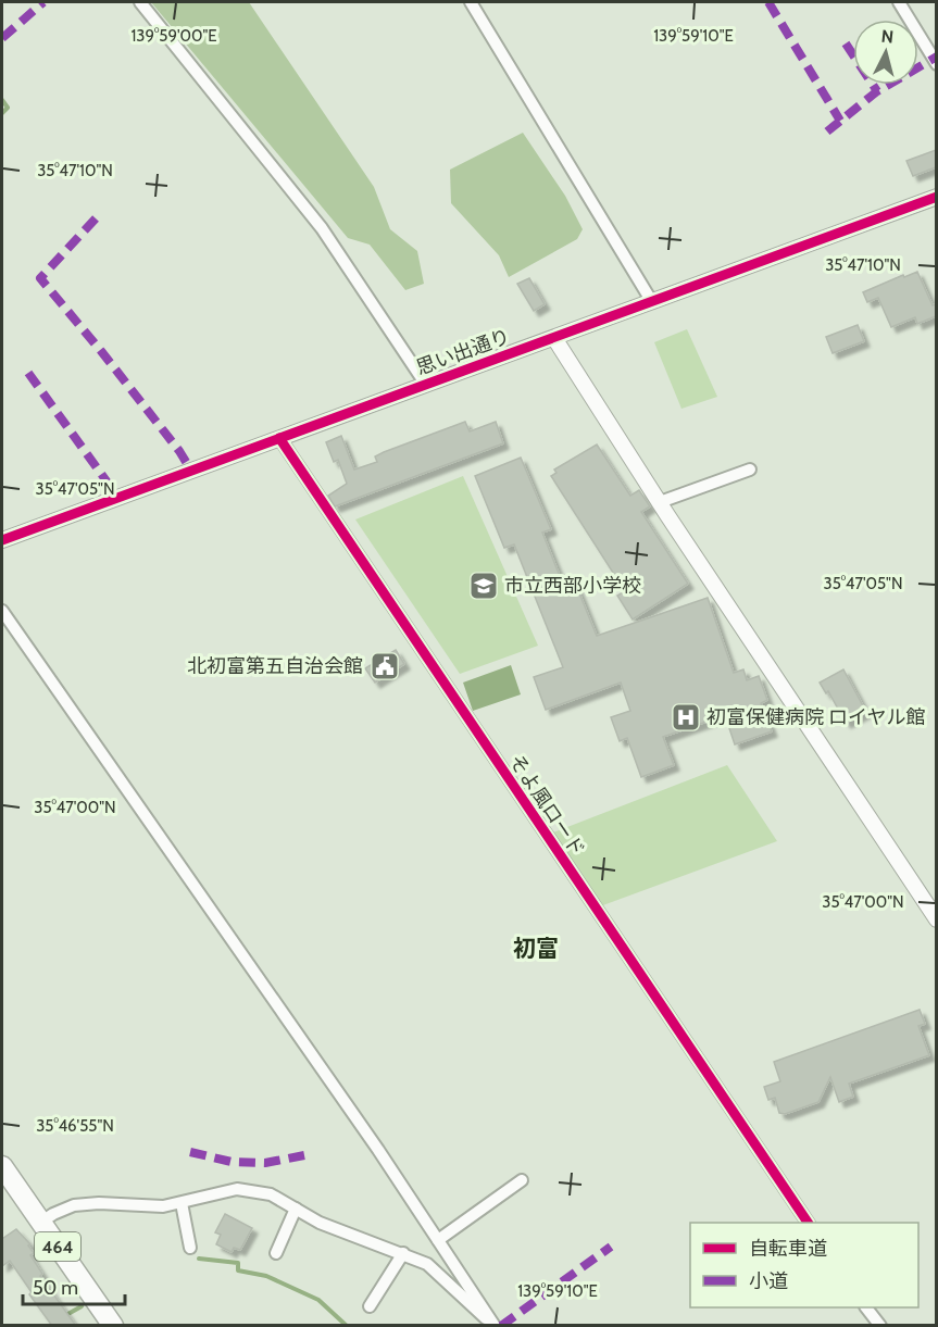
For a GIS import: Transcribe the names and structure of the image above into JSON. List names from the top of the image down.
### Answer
{
  "streets": {
    "highway": ["464"],
    "street": ["思い出通り", "そよ風ロード"]
  },
  "crossings": [
    ["思い出通り", "そよ風ロード"]
  ],
  "districts": ["初富"],
  "places": {
    "school or university": ["市立西部小学校"],
    "public building": ["北初富第五自治会館"],
    "hospital": ["初富保健病院 ロイヤル館"]
  },
  "legend": ["自転車道", "小道"],
  "scale_bar": "50 m",
  "north": "top",
  "coordinates": [
    "139°59'00\"E",
    "139°59'10\"E",
    "35°47'10\"N",
    "35°47'05\"N",
    "35°47'00\"N",
    "35°46'55\"N"
  ]
}
